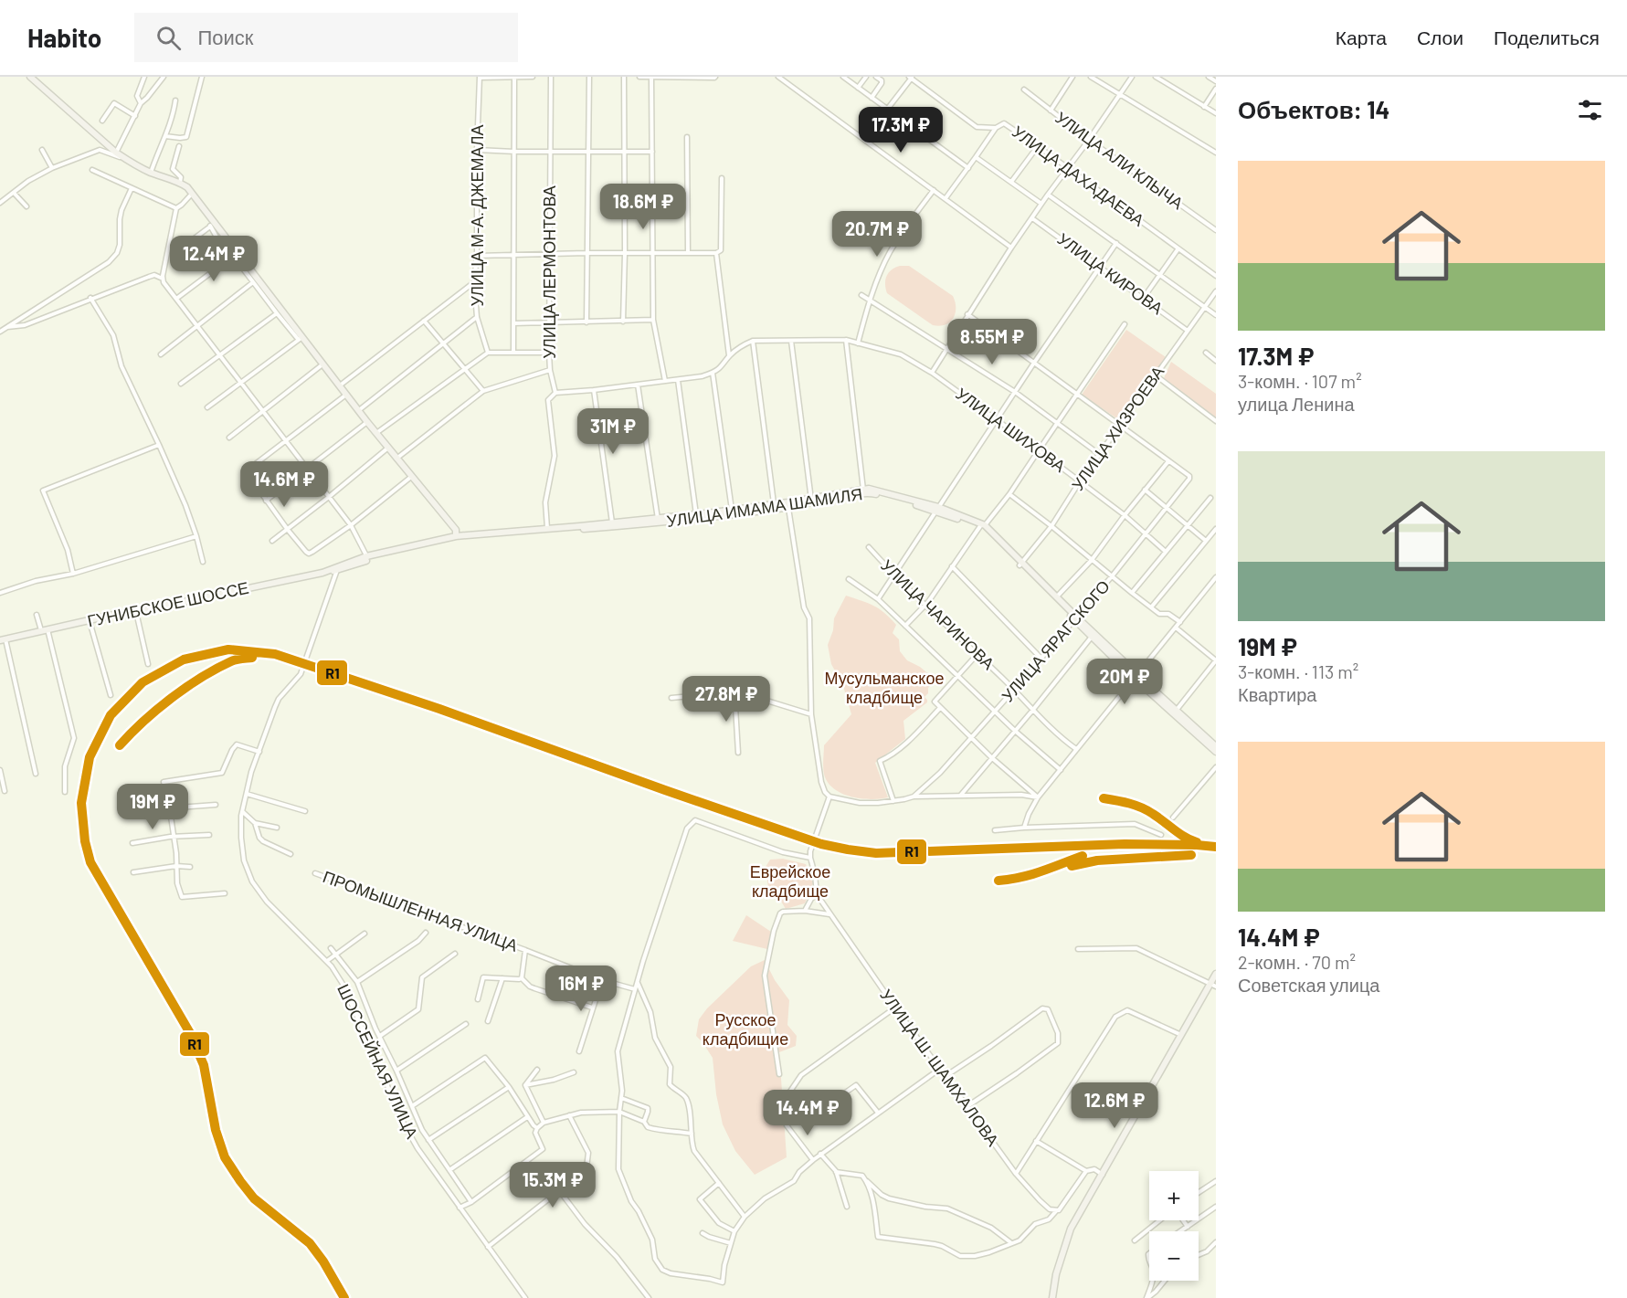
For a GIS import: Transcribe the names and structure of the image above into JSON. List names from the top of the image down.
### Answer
{
  "streets": {
    "main road": ["УЛИЦА ИМАМА ШАМИЛЯ", "ГУНИБСКОЕ ШОССЕ"],
    "street": [
      "УЛИЦА АЛИ КЛЫЧА",
      "УЛИЦА ДАХАДАЕВА",
      "УЛИЦА М-А. ДЖЕМАЛА",
      "УЛИЦА ЛЕРМОНТОВА",
      "УЛИЦА КИРОВА",
      "УЛИЦА ХИЗРОЕВА",
      "УЛИЦА ШИХОВА",
      "УЛИЦА ЧАРИНОВА",
      "УЛИЦА ЯРАГСКОГО",
      "ПРОМЫШЛЕННАЯ УЛИЦА",
      "ШОССЕЙНАЯ УЛИЦА",
      "УЛИЦА Ш. ШАМХАЛОВА"
    ]
  },
  "crossings": [
    ["УЛИЦА ЛЕРМОНТОВА", "УЛИЦА ИМАМА ШАМИЛЯ"],
    ["УЛИЦА КИРОВА", "УЛИЦА ХИЗРОЕВА"],
    ["УЛИЦА ХИЗРОЕВА", "УЛИЦА ШИХОВА"],
    ["УЛИЦА ХИЗРОЕВА", "УЛИЦА ИМАМА ШАМИЛЯ"],
    ["УЛИЦА ШИХОВА", "УЛИЦА ЯРАГСКОГО"],
    ["УЛИЦА ИМАМА ШАМИЛЯ", "ГУНИБСКОЕ ШОССЕ"],
    ["УЛИЦА ИМАМА ШАМИЛЯ", "УЛИЦА ЯРАГСКОГО"],
    ["УЛИЦА ИМАМА ШАМИЛЯ", "ШОССЕЙНАЯ УЛИЦА"],
    ["ГУНИБСКОЕ ШОССЕ", "ШОССЕЙНАЯ УЛИЦА"],
    ["УЛИЦА ЧАРИНОВА", "УЛИЦА ЯРАГСКОГО"]
  ],
  "parks": ["Мусульманское кладбище", "Еврейское кладбище", "Русское кладбищие"],
  "lines": ["transit line R1"],
  "page": {
    "header": "Habito",
    "search": "Поиск",
    "nav": ["Карта", "Слои", "Поделиться"],
    "heading": "Объектов: 14",
    "price": [
      "17.3M ₽",
      "18.6M ₽",
      "20.7M ₽",
      "12.4M ₽",
      "8.55M ₽",
      "31M ₽",
      "14.6M ₽",
      "20M ₽",
      "27.8M ₽",
      "19M ₽",
      "16M ₽",
      "12.6M ₽",
      "14.4M ₽",
      "15.3M ₽"
    ],
    "list": [
      {
        "name": "17.3M ₽",
        "note": "3-комн. · 107 m² · улица Ленина"
      },
      {
        "name": "19M ₽",
        "note": "3-комн. · 113 m² · Квартира"
      },
      {
        "name": "14.4M ₽",
        "note": "2-комн. · 70 m² · Советская улица"
      }
    ],
    "map_buttons": ["+", "−"]
  }
}
